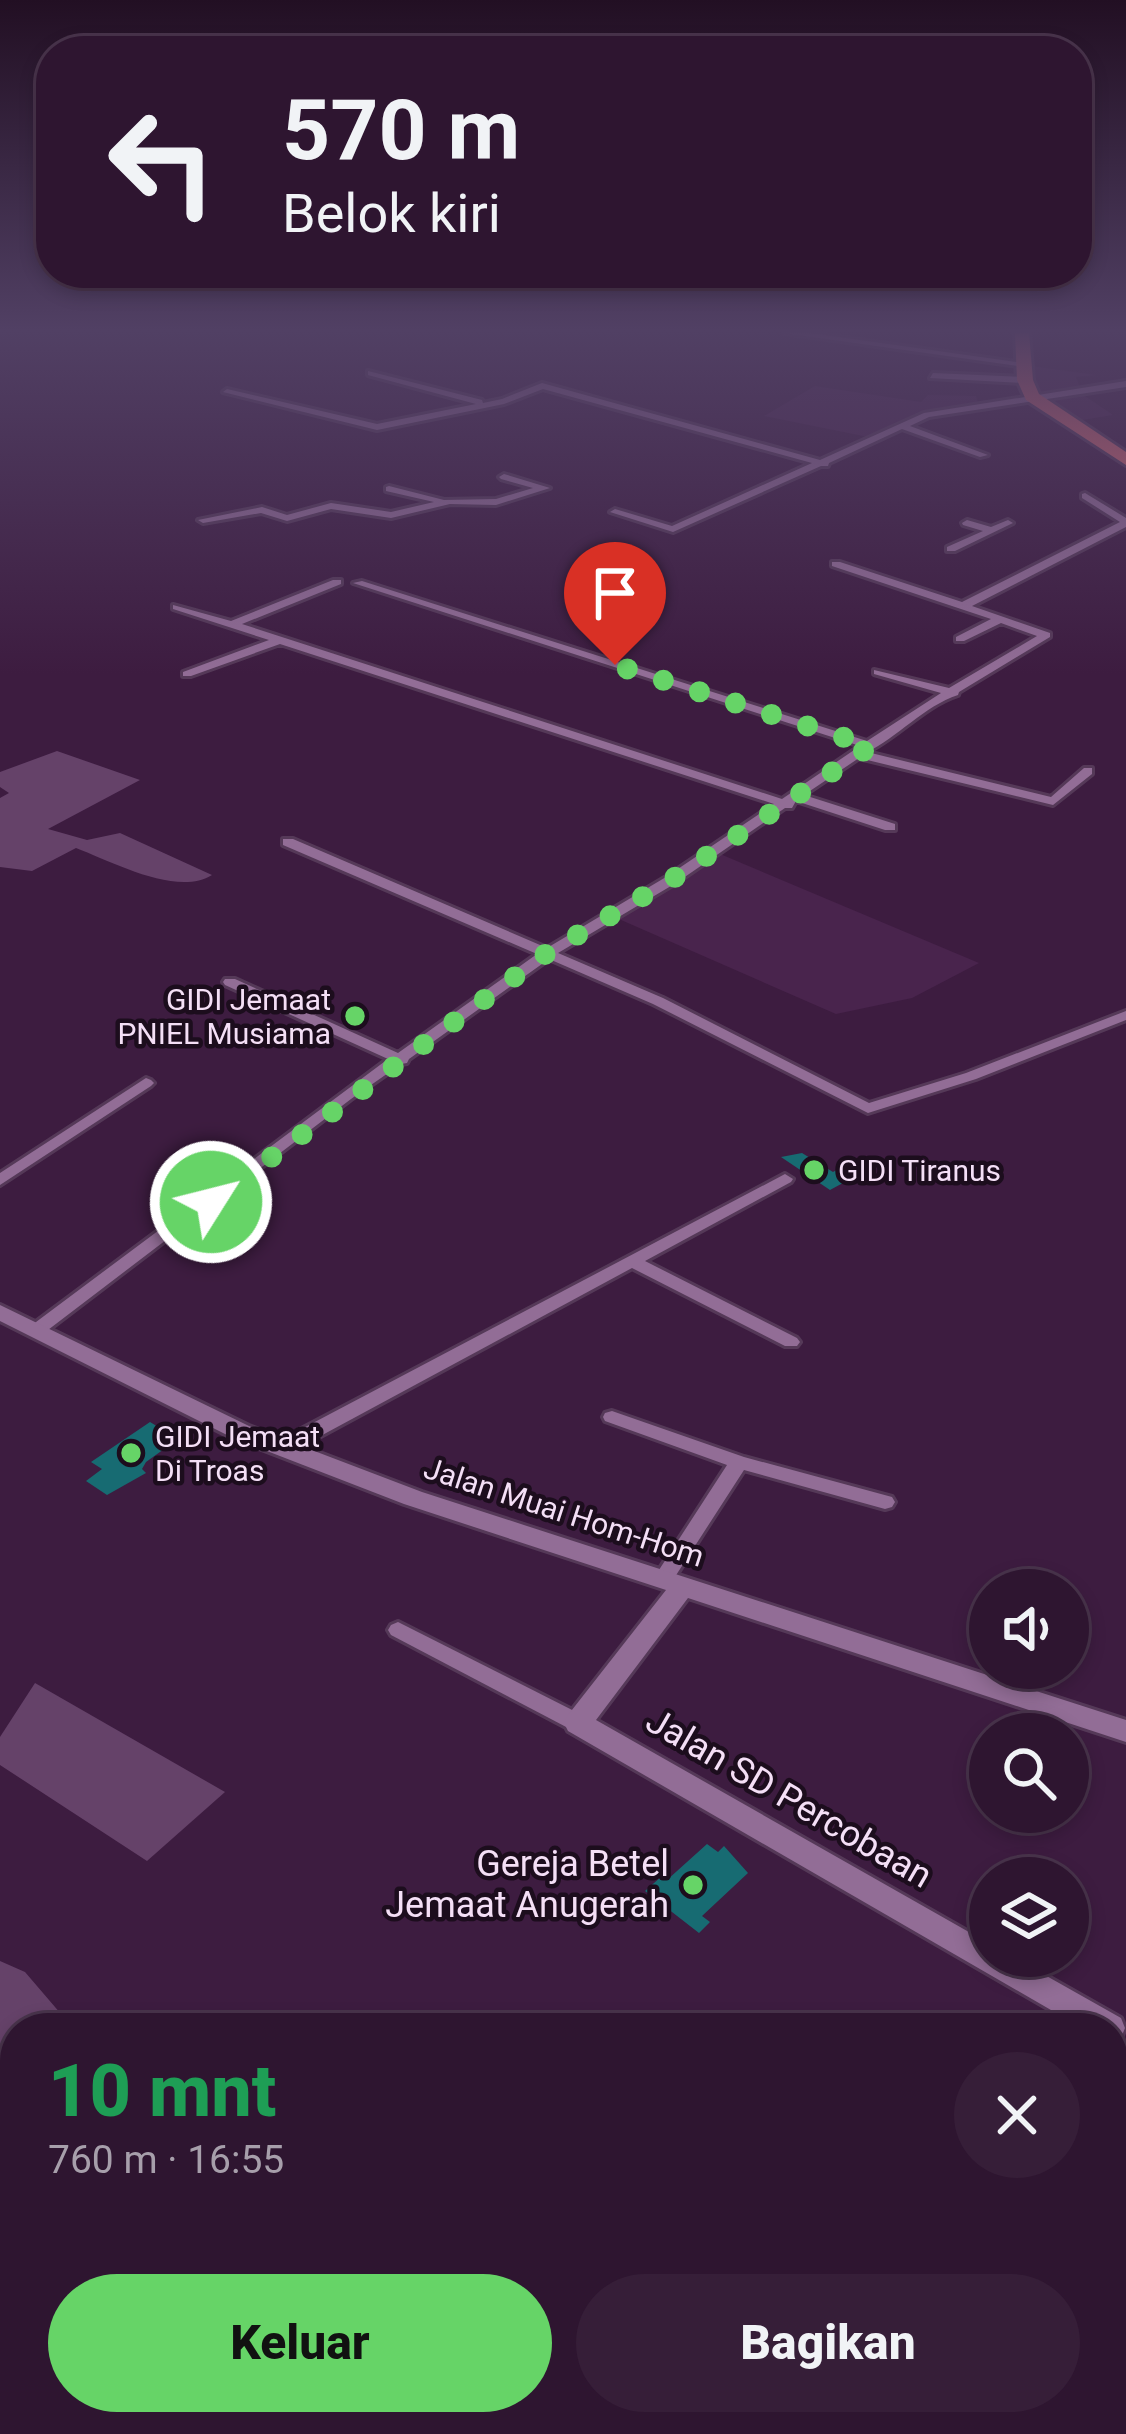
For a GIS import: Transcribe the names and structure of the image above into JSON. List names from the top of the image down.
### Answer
{
  "streets": {
    "street": ["Jalan Muai Hom-Hom", "Jalan SD Percobaan"]
  },
  "places": [
    "GIDI Jemaat PNIEL Musiama",
    "GIDI Tiranus",
    "GIDI Jemaat Di Troas",
    "Gereja Betel Jemaat Anugerah"
  ],
  "page": {
    "turn": ["570 m", "Belok kiri"],
    "heading": ["10 mnt", "760 m · 16:55"],
    "buttons": ["Keluar", "Bagikan"]
  }
}
